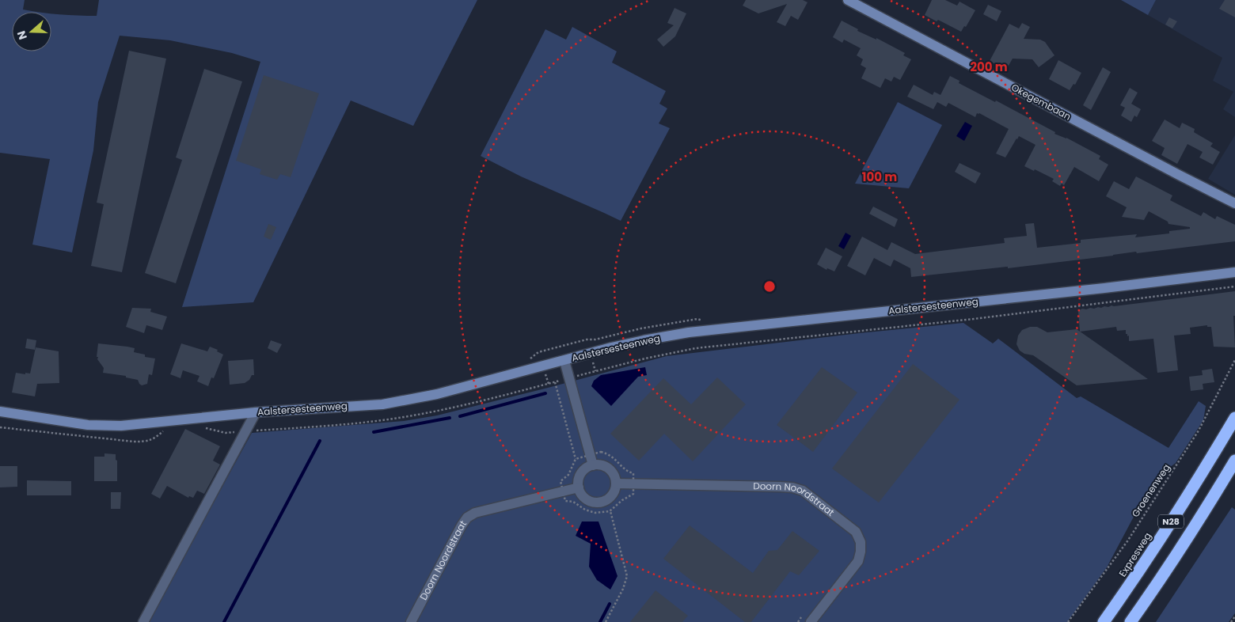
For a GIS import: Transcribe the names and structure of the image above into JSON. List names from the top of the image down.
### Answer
{
  "streets": {
    "highway": ["N28", "Expresweg"],
    "main road": ["Okegembaan", "Aalstersesteenweg"],
    "street": ["Doorn Noordstraat"],
    "path": ["Groenenweg"]
  },
  "north": "left",
  "rings": ["200 m", "100 m"]
}
